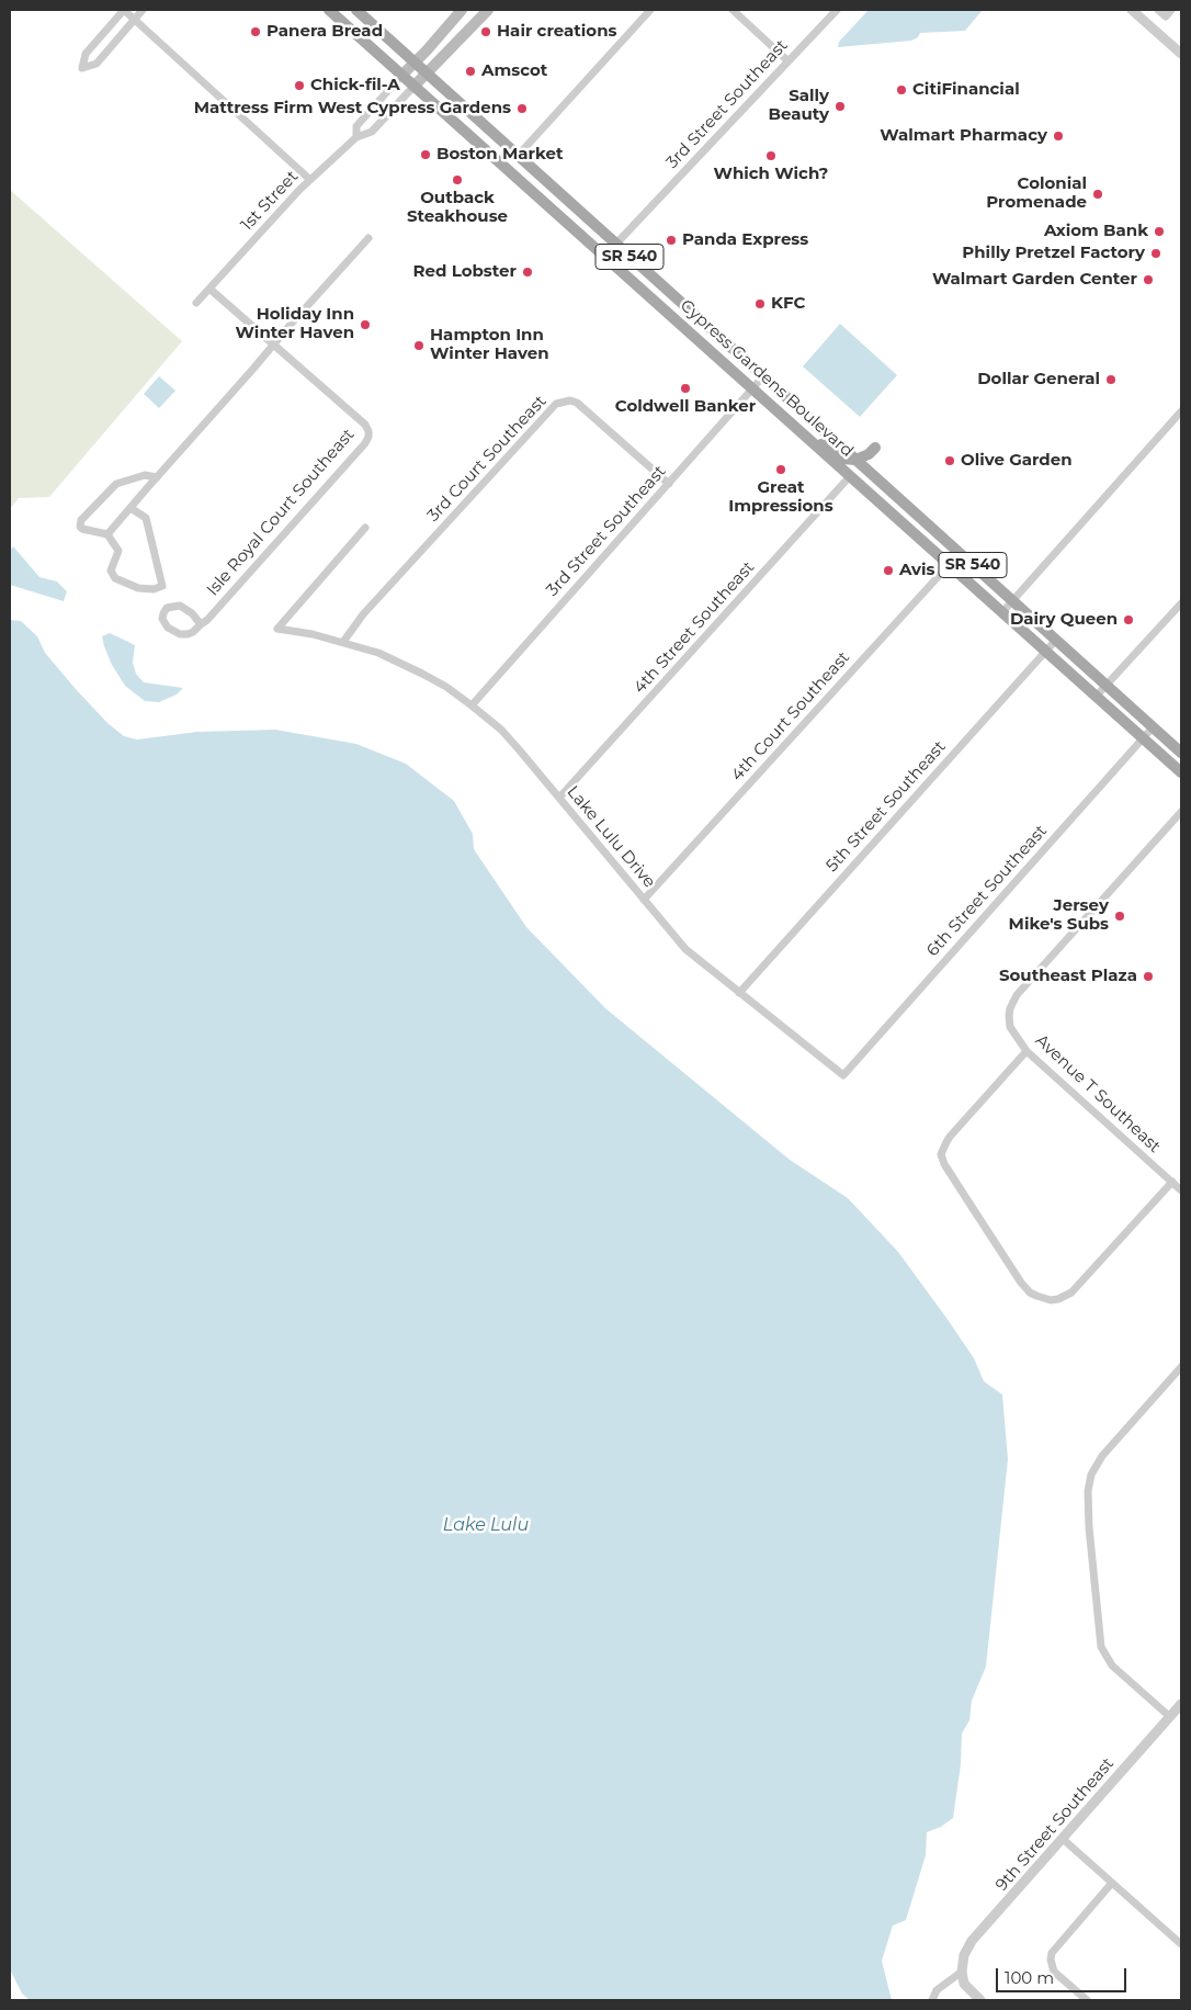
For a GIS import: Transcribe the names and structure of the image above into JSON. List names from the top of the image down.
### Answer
{
  "streets": {
    "main road": ["SR 540", "Cypress Gardens Boulevard"],
    "street": [
      "3rd Street Southeast",
      "1st Street",
      "3rd Court Southeast",
      "Isle Royal Court Southeast",
      "4th Street Southeast",
      "4th Court Southeast",
      "5th Street Southeast",
      "Lake Lulu Drive",
      "6th Street Southeast",
      "Avenue T Southeast",
      "9th Street Southeast"
    ]
  },
  "crossings": [
    ["3rd Street Southeast", "Cypress Gardens Boulevard"],
    ["3rd Street Southeast", "3rd Court Southeast"],
    ["3rd Street Southeast", "Lake Lulu Drive"],
    ["1st Street", "Cypress Gardens Boulevard"],
    ["1st Street", "Isle Royal Court Southeast"],
    ["Cypress Gardens Boulevard", "4th Street Southeast"],
    ["Cypress Gardens Boulevard", "4th Court Southeast"],
    ["Cypress Gardens Boulevard", "5th Street Southeast"],
    ["Cypress Gardens Boulevard", "6th Street Southeast"],
    ["3rd Court Southeast", "Lake Lulu Drive"],
    ["4th Street Southeast", "Lake Lulu Drive"],
    ["4th Court Southeast", "Lake Lulu Drive"],
    ["5th Street Southeast", "Lake Lulu Drive"],
    ["Lake Lulu Drive", "6th Street Southeast"]
  ],
  "water": ["Lake Lulu"],
  "places": [
    "Panera Bread",
    "Hair creations",
    "Amscot",
    "Chick-fil-A",
    "CitiFinancial",
    "Sally Beauty",
    "Mattress Firm West Cypress Gardens",
    "Walmart Pharmacy",
    "Boston Market",
    "Which Wich?",
    "Outback Steakhouse",
    "Colonial Promenade",
    "Axiom Bank",
    "Panda Express",
    "Philly Pretzel Factory",
    "Red Lobster",
    "Walmart Garden Center",
    "KFC",
    "Holiday Inn Winter Haven",
    "Hampton Inn Winter Haven",
    "Dollar General",
    "Coldwell Banker",
    "Olive Garden",
    "Great Impressions",
    "Avis",
    "Dairy Queen",
    "Jersey Mike's Subs",
    "Southeast Plaza"
  ],
  "scale_bar": "100 m"
}
